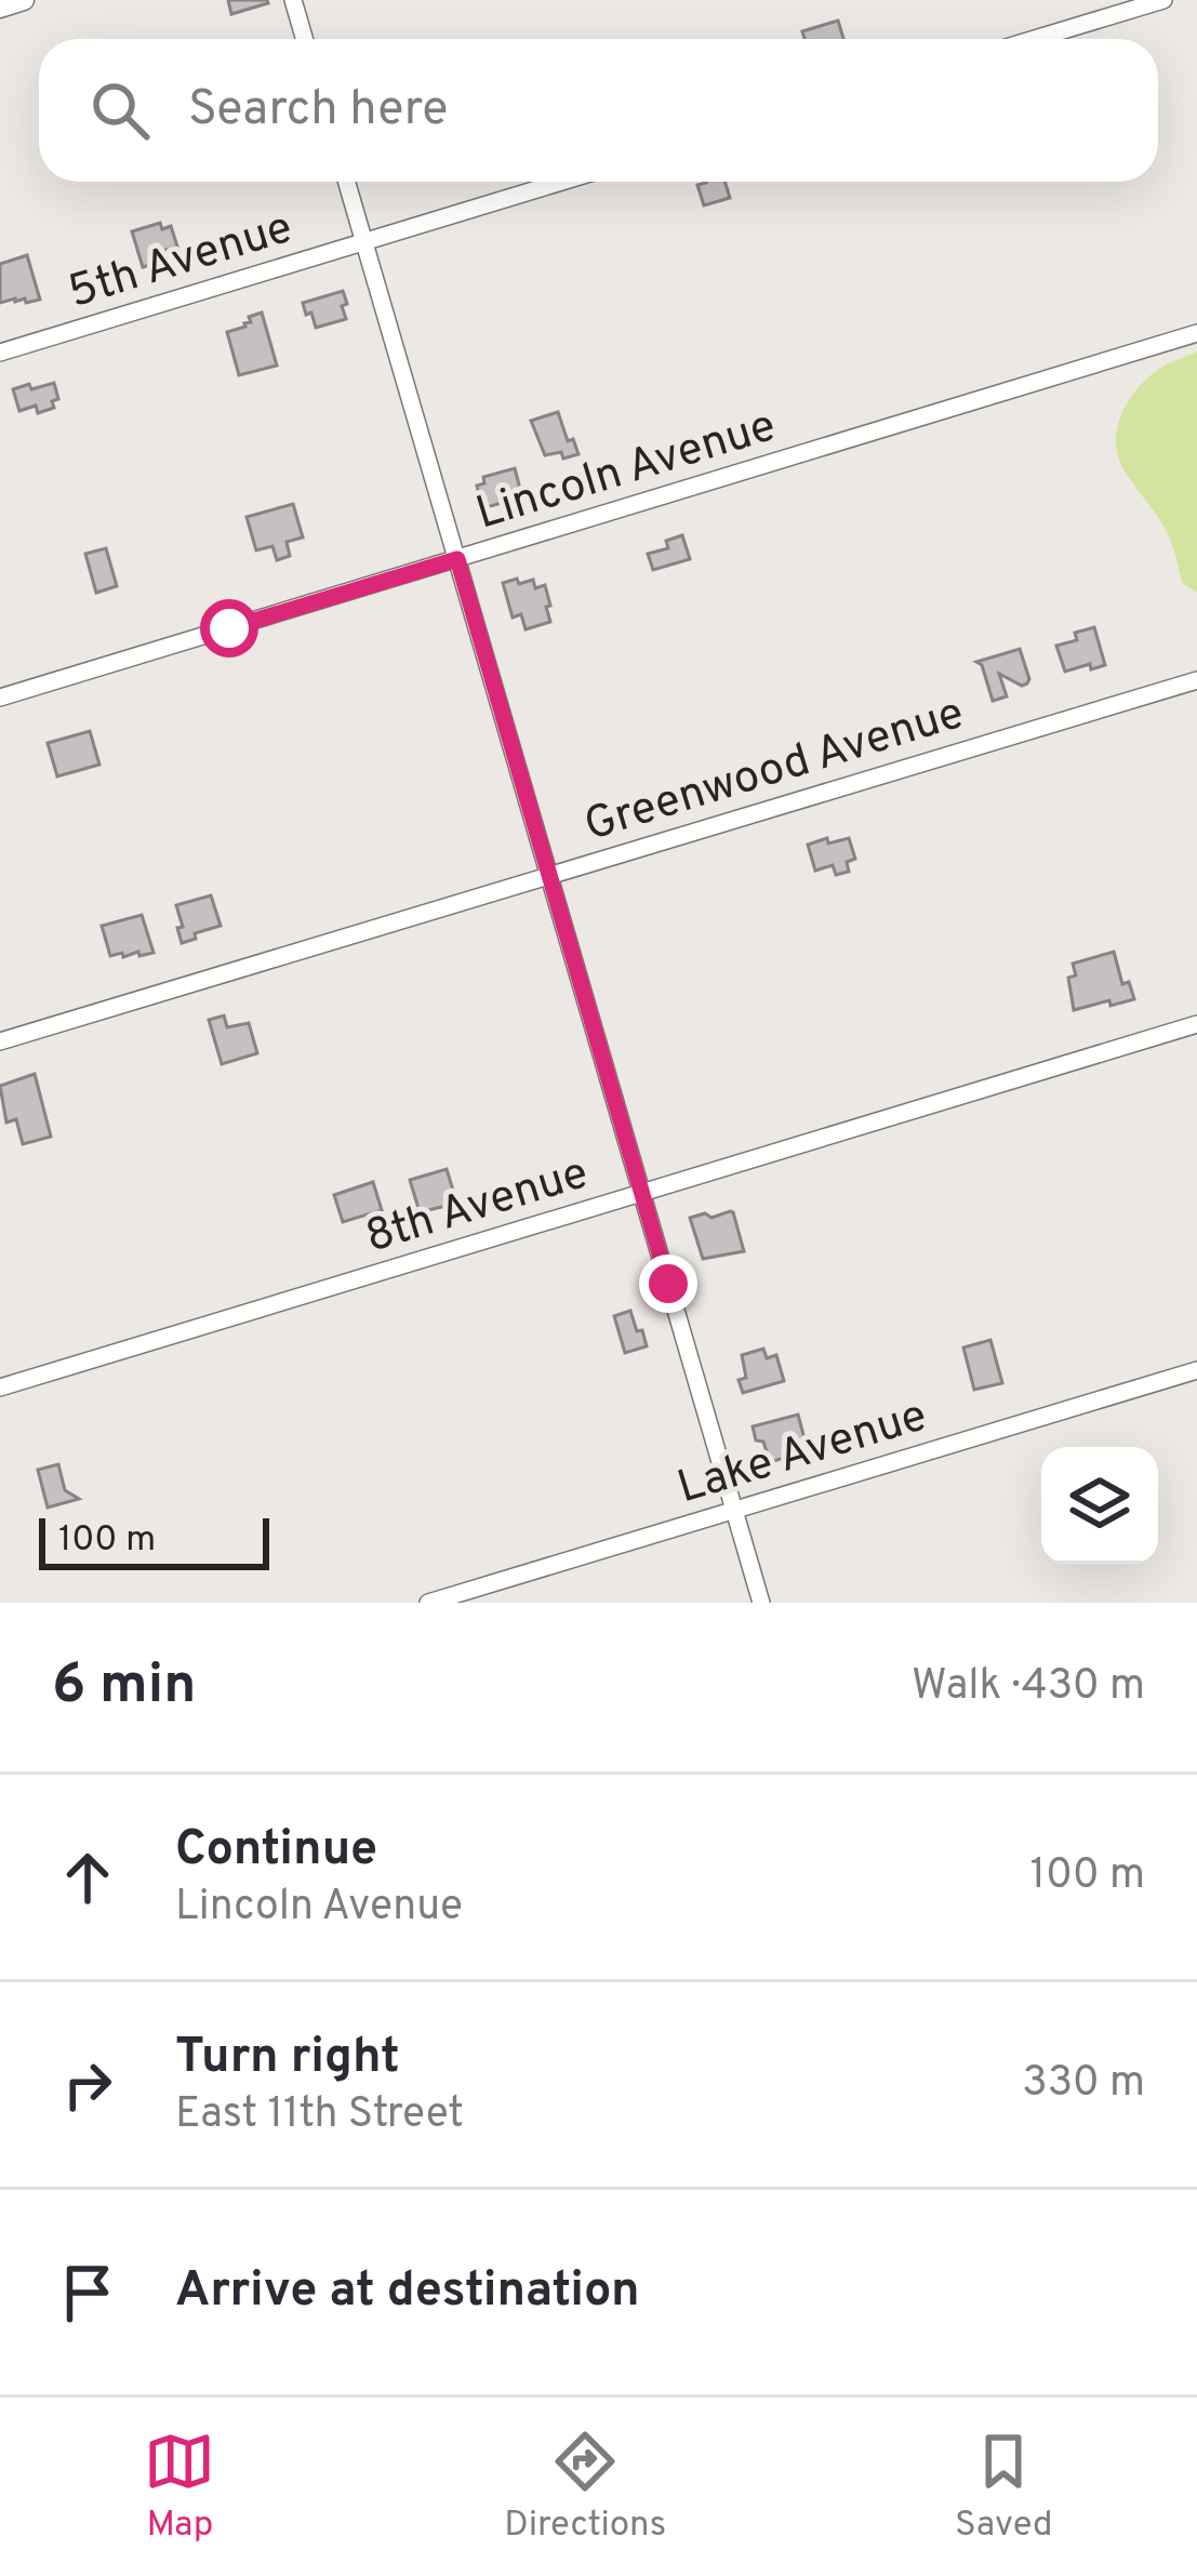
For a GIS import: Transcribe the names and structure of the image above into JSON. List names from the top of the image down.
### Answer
{
  "streets": {
    "street": [
      "5th Avenue",
      "Lincoln Avenue",
      "Greenwood Avenue",
      "8th Avenue",
      "Lake Avenue"
    ]
  },
  "scale_bar": "100 m",
  "page": {
    "search": "Search here",
    "scale": "100 m",
    "heading": ["6 min", "Walk · 430 m"],
    "list": [
      ["Continue", "Lincoln Avenue", "100 m"],
      ["Turn right", "East 11th Street", "330 m"],
      "Arrive at destination"
    ],
    "nav": ["Map", "Directions", "Saved"]
  }
}
